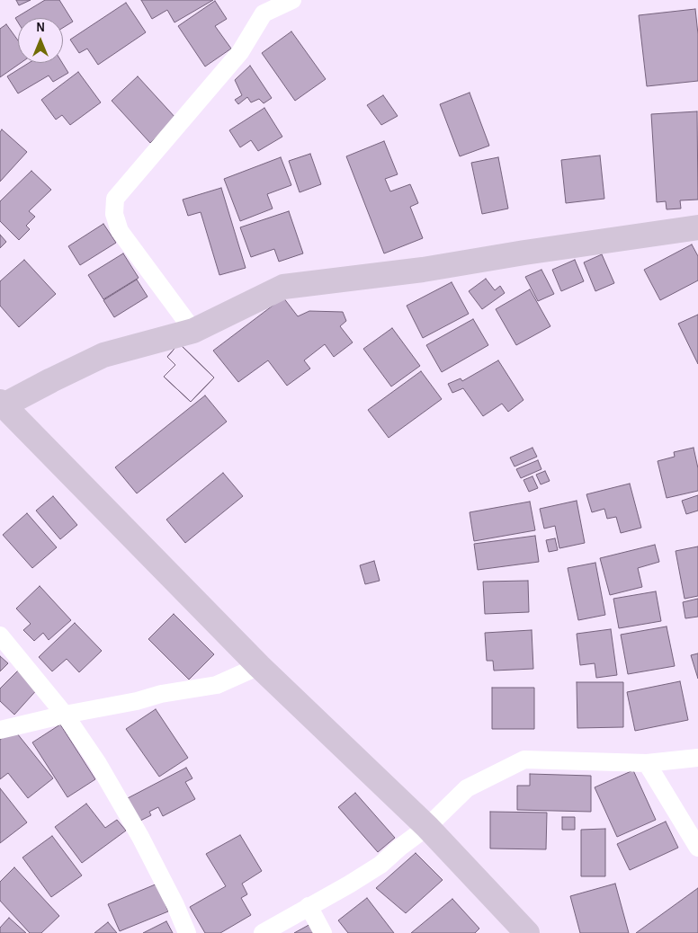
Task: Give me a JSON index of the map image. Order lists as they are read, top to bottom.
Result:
{
  "north": "top"
}
